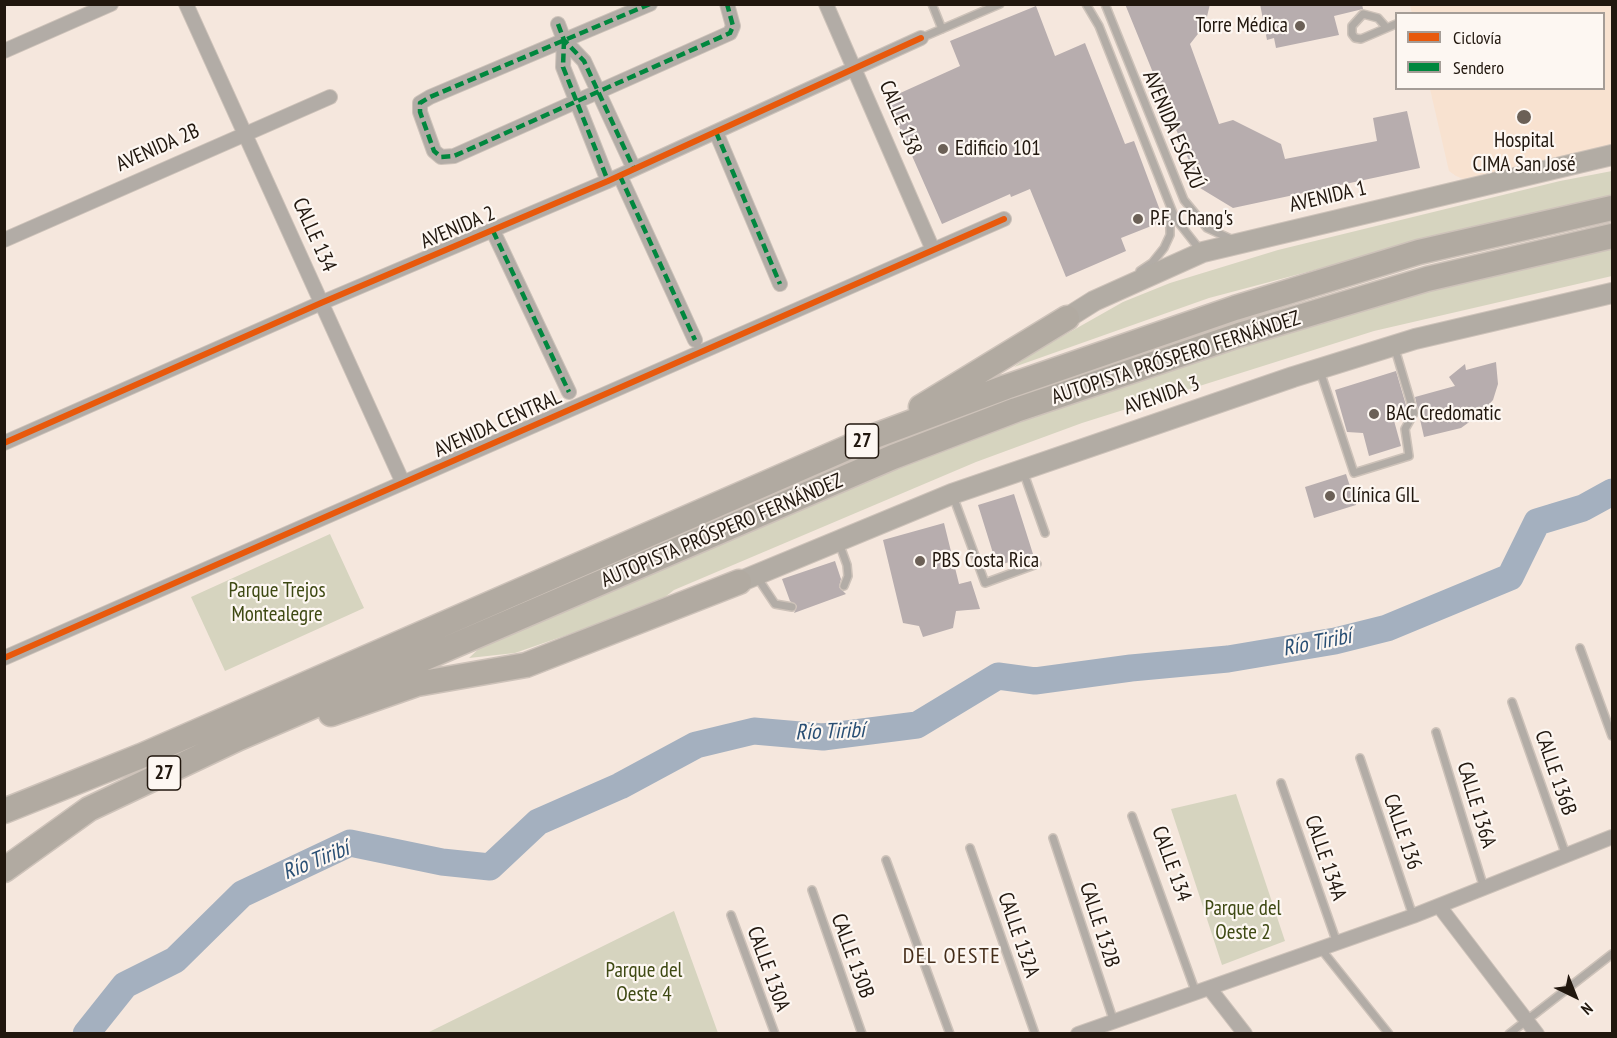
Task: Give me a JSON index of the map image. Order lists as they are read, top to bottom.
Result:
{
  "streets": {
    "highway": ["AUTOPISTA PRÓSPERO FERNÁNDEZ", "27"],
    "street": [
      "CALLE 138",
      "AVENIDA 2B",
      "AVENIDA 1",
      "AVENIDA 2",
      "CALLE 134",
      "AVENIDA 3",
      "AVENIDA CENTRAL"
    ],
    "lane": [
      "AVENIDA ESCAZÚ",
      "CALLE 136B",
      "CALLE 136A",
      "CALLE 136",
      "CALLE 134A",
      "CALLE 132B",
      "CALLE 132A",
      "CALLE 130B",
      "CALLE 130A"
    ]
  },
  "crossings": [
    ["CALLE 138", "AVENIDA 2"],
    ["CALLE 138", "AVENIDA CENTRAL"],
    ["AVENIDA ESCAZÚ", "AVENIDA 1"],
    ["AVENIDA 2B", "CALLE 134"],
    ["AVENIDA 2", "CALLE 134"],
    ["CALLE 134", "AVENIDA CENTRAL"]
  ],
  "districts": ["DEL OESTE"],
  "water": ["Río Tiribí"],
  "parks": ["Parque Trejos Montealegre", "Parque del Oeste 2", "Parque del Oeste 4"],
  "places": [
    "Torre Médica",
    "Hospital CIMA San José",
    "Edificio 101",
    "P.F. Chang's",
    "BAC Credomatic",
    "Clínica GIL",
    "PBS Costa Rica"
  ],
  "legend": ["Ciclovía", "Sendero"],
  "north": "bottom right"
}
